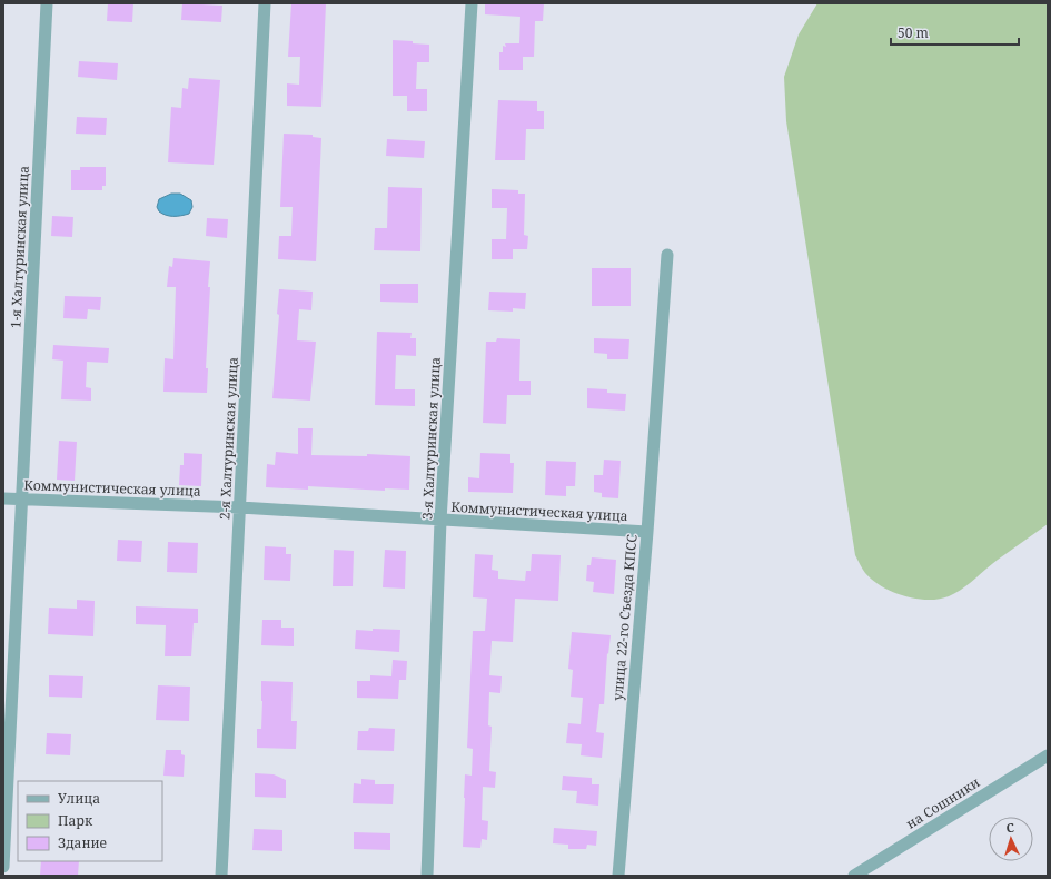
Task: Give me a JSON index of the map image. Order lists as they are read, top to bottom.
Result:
{
  "streets": {
    "street": [
      "1-я Халтуринская улица",
      "2-я Халтуринская улица",
      "3-я Халтуринская улица",
      "Коммунистическая улица",
      "улица 22-го Съезда КПСС",
      "на Сошники"
    ]
  },
  "crossings": [
    ["1-я Халтуринская улица", "Коммунистическая улица"],
    ["2-я Халтуринская улица", "Коммунистическая улица"],
    ["3-я Халтуринская улица", "Коммунистическая улица"],
    ["Коммунистическая улица", "улица 22-го Съезда КПСС"]
  ],
  "legend": ["Улица", "Парк", "Здание"],
  "scale_bar": "50 m",
  "north": "top"
}
